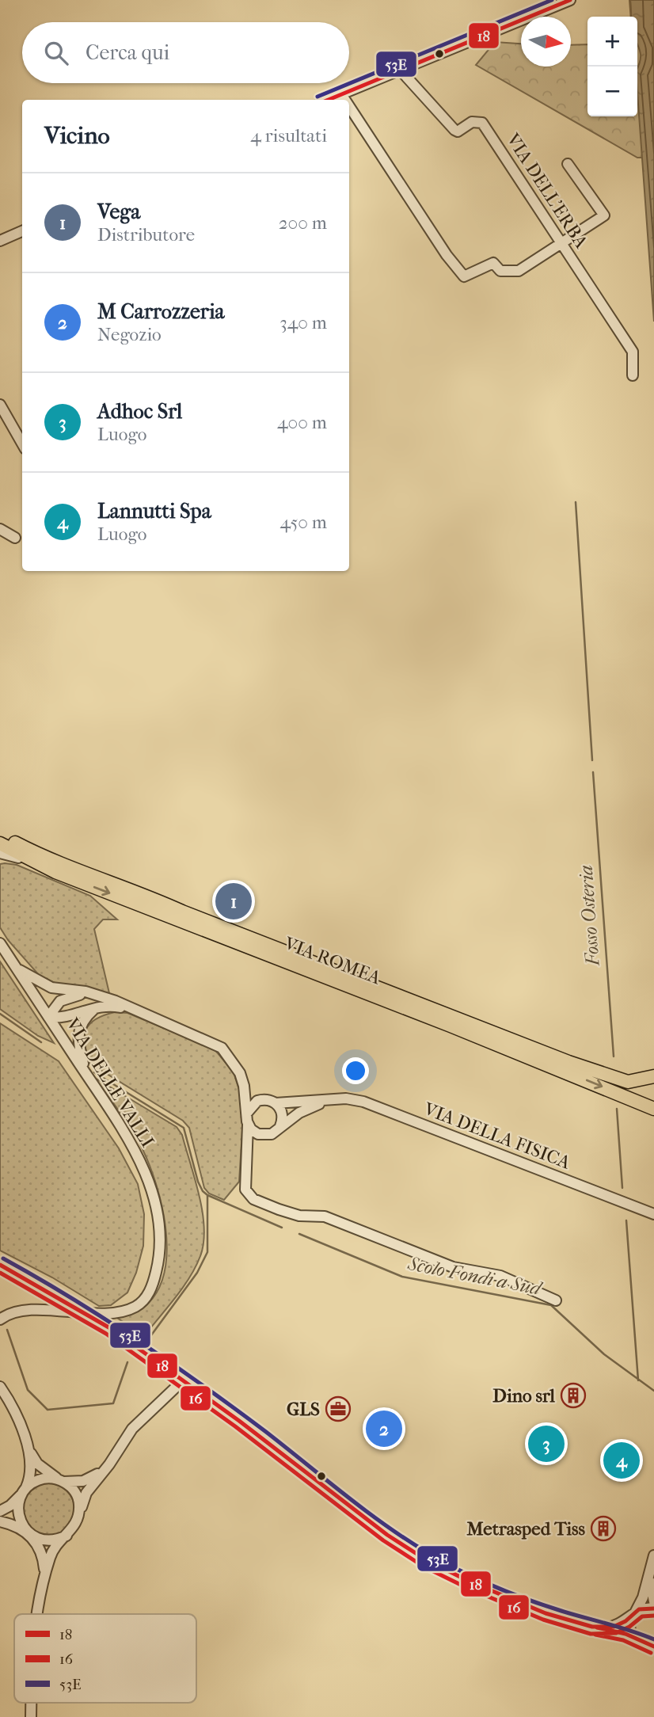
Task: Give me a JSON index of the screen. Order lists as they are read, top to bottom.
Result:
{
  "streets": {
    "main road": ["VIA ROMEA"],
    "street": ["VIA DELL'ERBA", "VIA DELLE VALLI", "VIA DELLA FISICA"]
  },
  "water": ["Fosso Osteria", "Scolo Fondi a Sud"],
  "places": {
    "building": ["Dino srl", "Metrasped Tiss"],
    "office": ["GLS"]
  },
  "lines": ["transit line 18", "transit line 53E", "transit line 16"],
  "legend": ["18", "16", "53E"],
  "north": "right",
  "page": {
    "map_buttons": ["+", "−"],
    "search": "Cerca qui",
    "heading": ["Vicino", "4 risultati"],
    "list": [
      {
        "mark": "1",
        "name": "Vega",
        "note": "Distributore",
        "value": "200 m"
      },
      {
        "mark": "2",
        "name": "M Carrozzeria",
        "note": "Negozio",
        "value": "340 m"
      },
      {
        "mark": "3",
        "name": "Adhoc Srl",
        "note": "Luogo",
        "value": "400 m"
      },
      {
        "mark": "4",
        "name": "Lannutti Spa",
        "note": "Luogo",
        "value": "450 m"
      }
    ],
    "pins": [
      "1",
      "2",
      "3",
      "4"
    ]
  }
}
